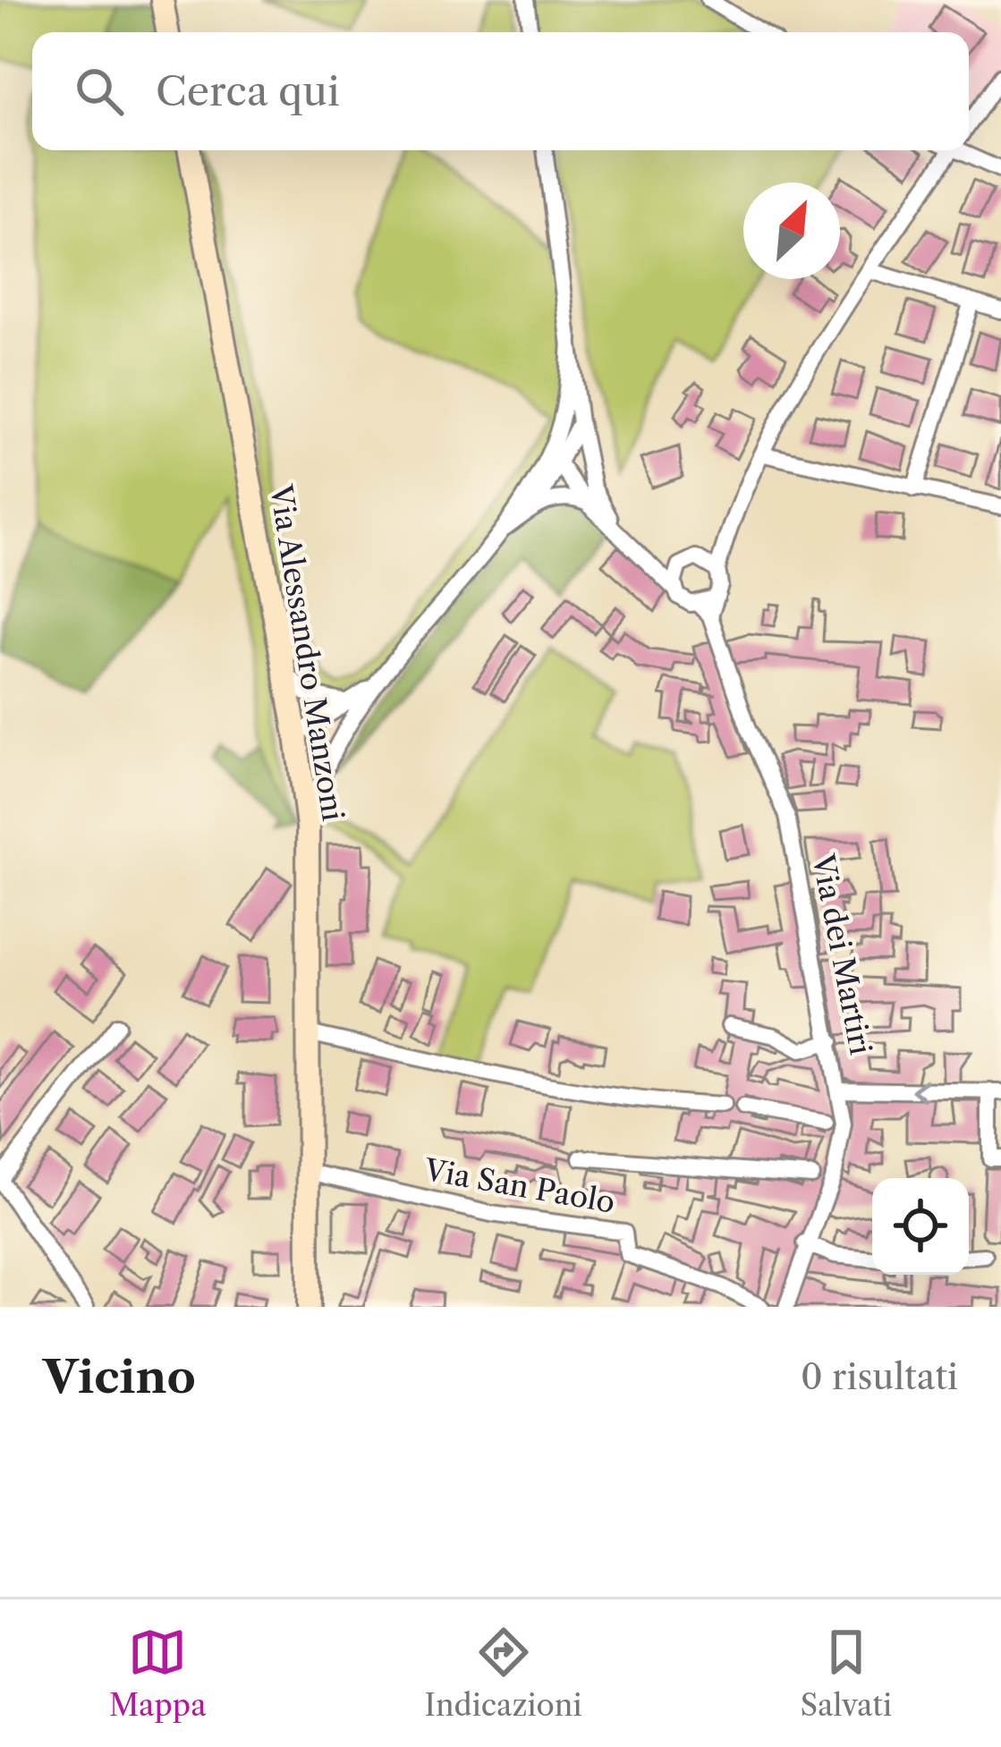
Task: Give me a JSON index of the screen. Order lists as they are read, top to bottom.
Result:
{
  "streets": {
    "street": ["Via Alessandro Manzoni", "Via dei Martiri", "Via San Paolo"]
  },
  "crossings": [
    ["Via Alessandro Manzoni", "Via San Paolo"]
  ],
  "north": "top right",
  "page": {
    "search": "Cerca qui",
    "heading": ["Vicino", "0 risultati"],
    "nav": ["Mappa", "Indicazioni", "Salvati"]
  }
}
